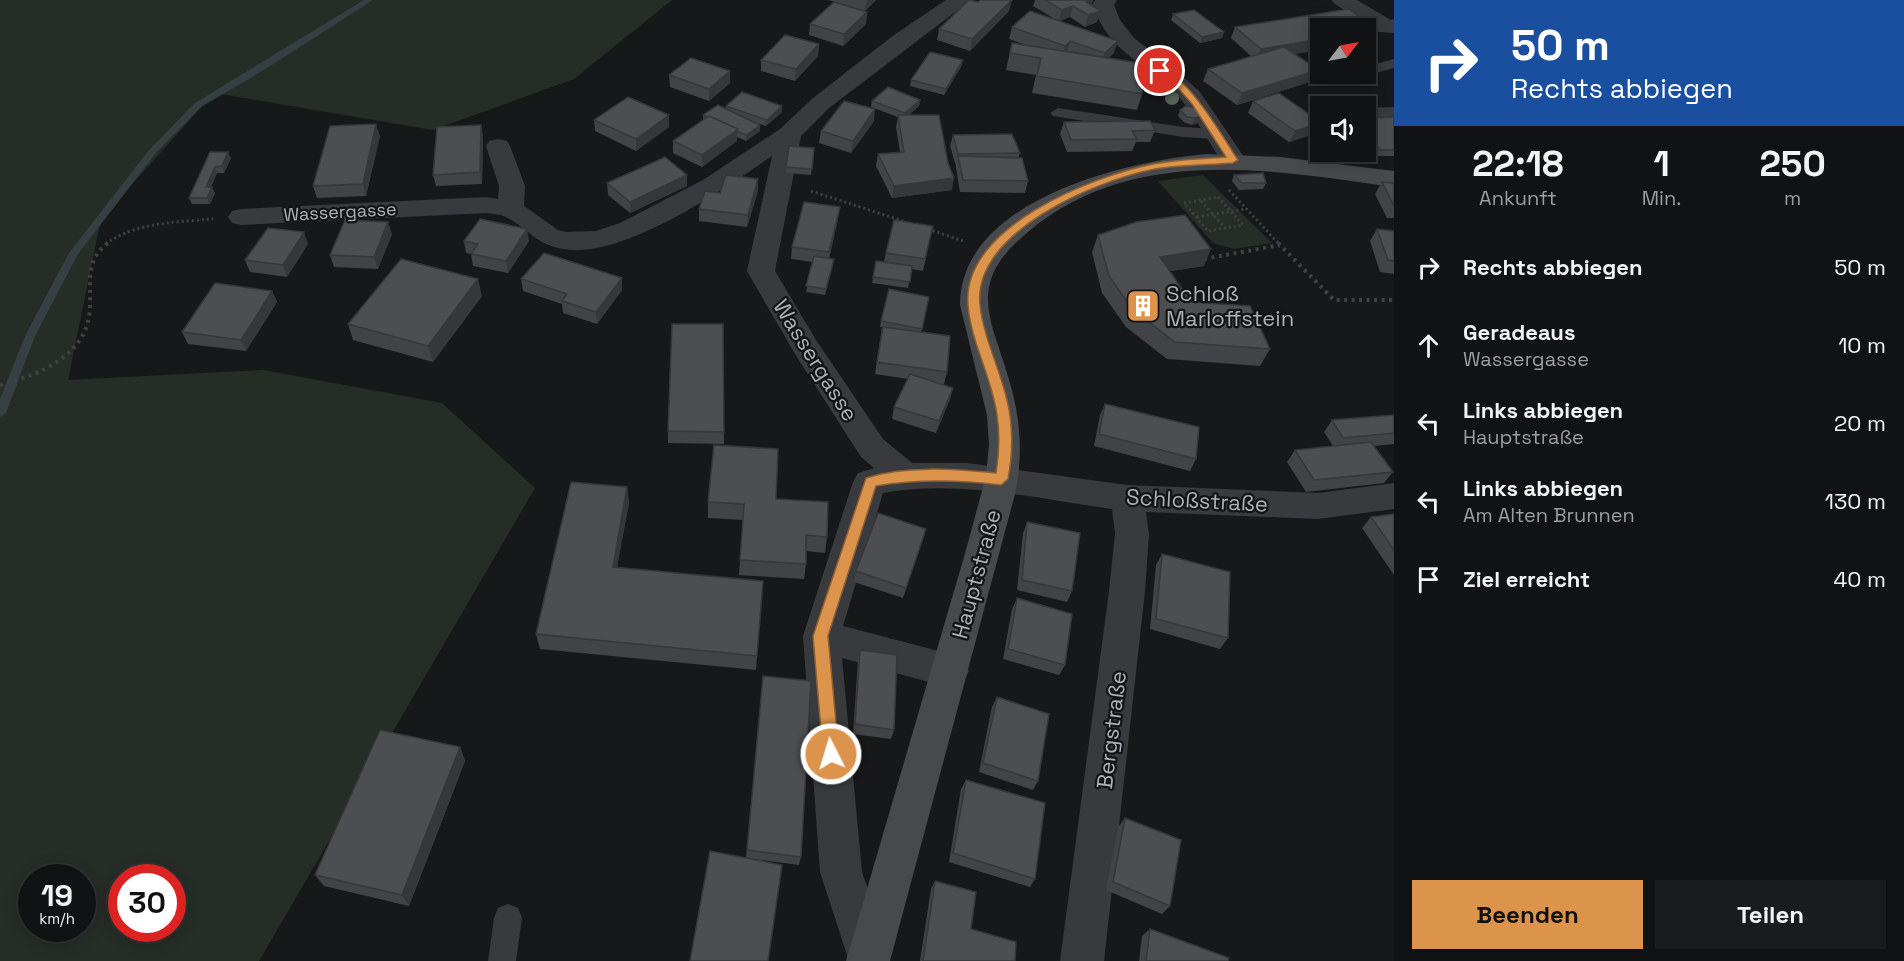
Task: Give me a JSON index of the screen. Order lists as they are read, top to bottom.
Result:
{
  "streets": {
    "main road": ["Hauptstraße"],
    "street": ["Wassergasse", "Schloßstraße", "Bergstraße"]
  },
  "crossings": [
    ["Schloßstraße", "Hauptstraße"],
    ["Schloßstraße", "Bergstraße"]
  ],
  "places": {
    "building": ["Schloß Marloffstein"]
  },
  "north": "top right",
  "page": {
    "turn": ["50 m", "Rechts abbiegen"],
    "eta": [
      "22:18",
      "Ankunft",
      "1",
      "Min.",
      "250",
      "m"
    ],
    "list": [
      {
        "name": "Rechts abbiegen",
        "value": "50 m"
      },
      {
        "name": "Geradeaus",
        "note": "Wassergasse",
        "value": "10 m"
      },
      {
        "name": "Links abbiegen",
        "note": "Hauptstraße",
        "value": "20 m"
      },
      {
        "name": "Links abbiegen",
        "note": "Am Alten Brunnen",
        "value": "130 m"
      },
      {
        "name": "Ziel erreicht",
        "value": "40 m"
      }
    ],
    "speed": "19 km/h",
    "limit": "30",
    "buttons": ["Beenden", "Teilen"]
  }
}
